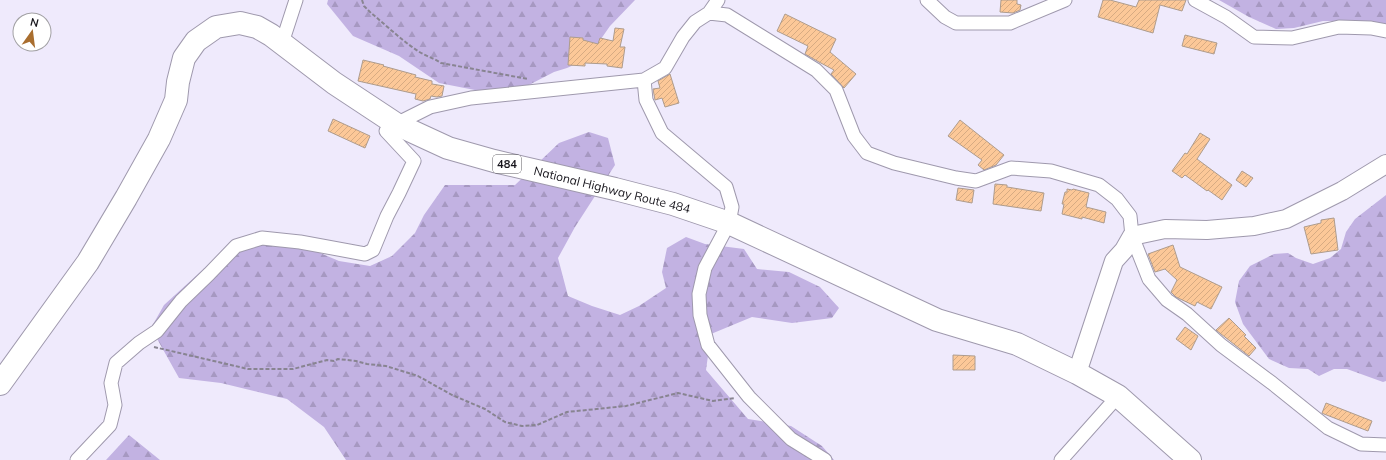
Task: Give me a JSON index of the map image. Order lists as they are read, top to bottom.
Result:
{
  "streets": {
    "highway": ["484", "National Highway Route 484"]
  },
  "north": "top"
}
